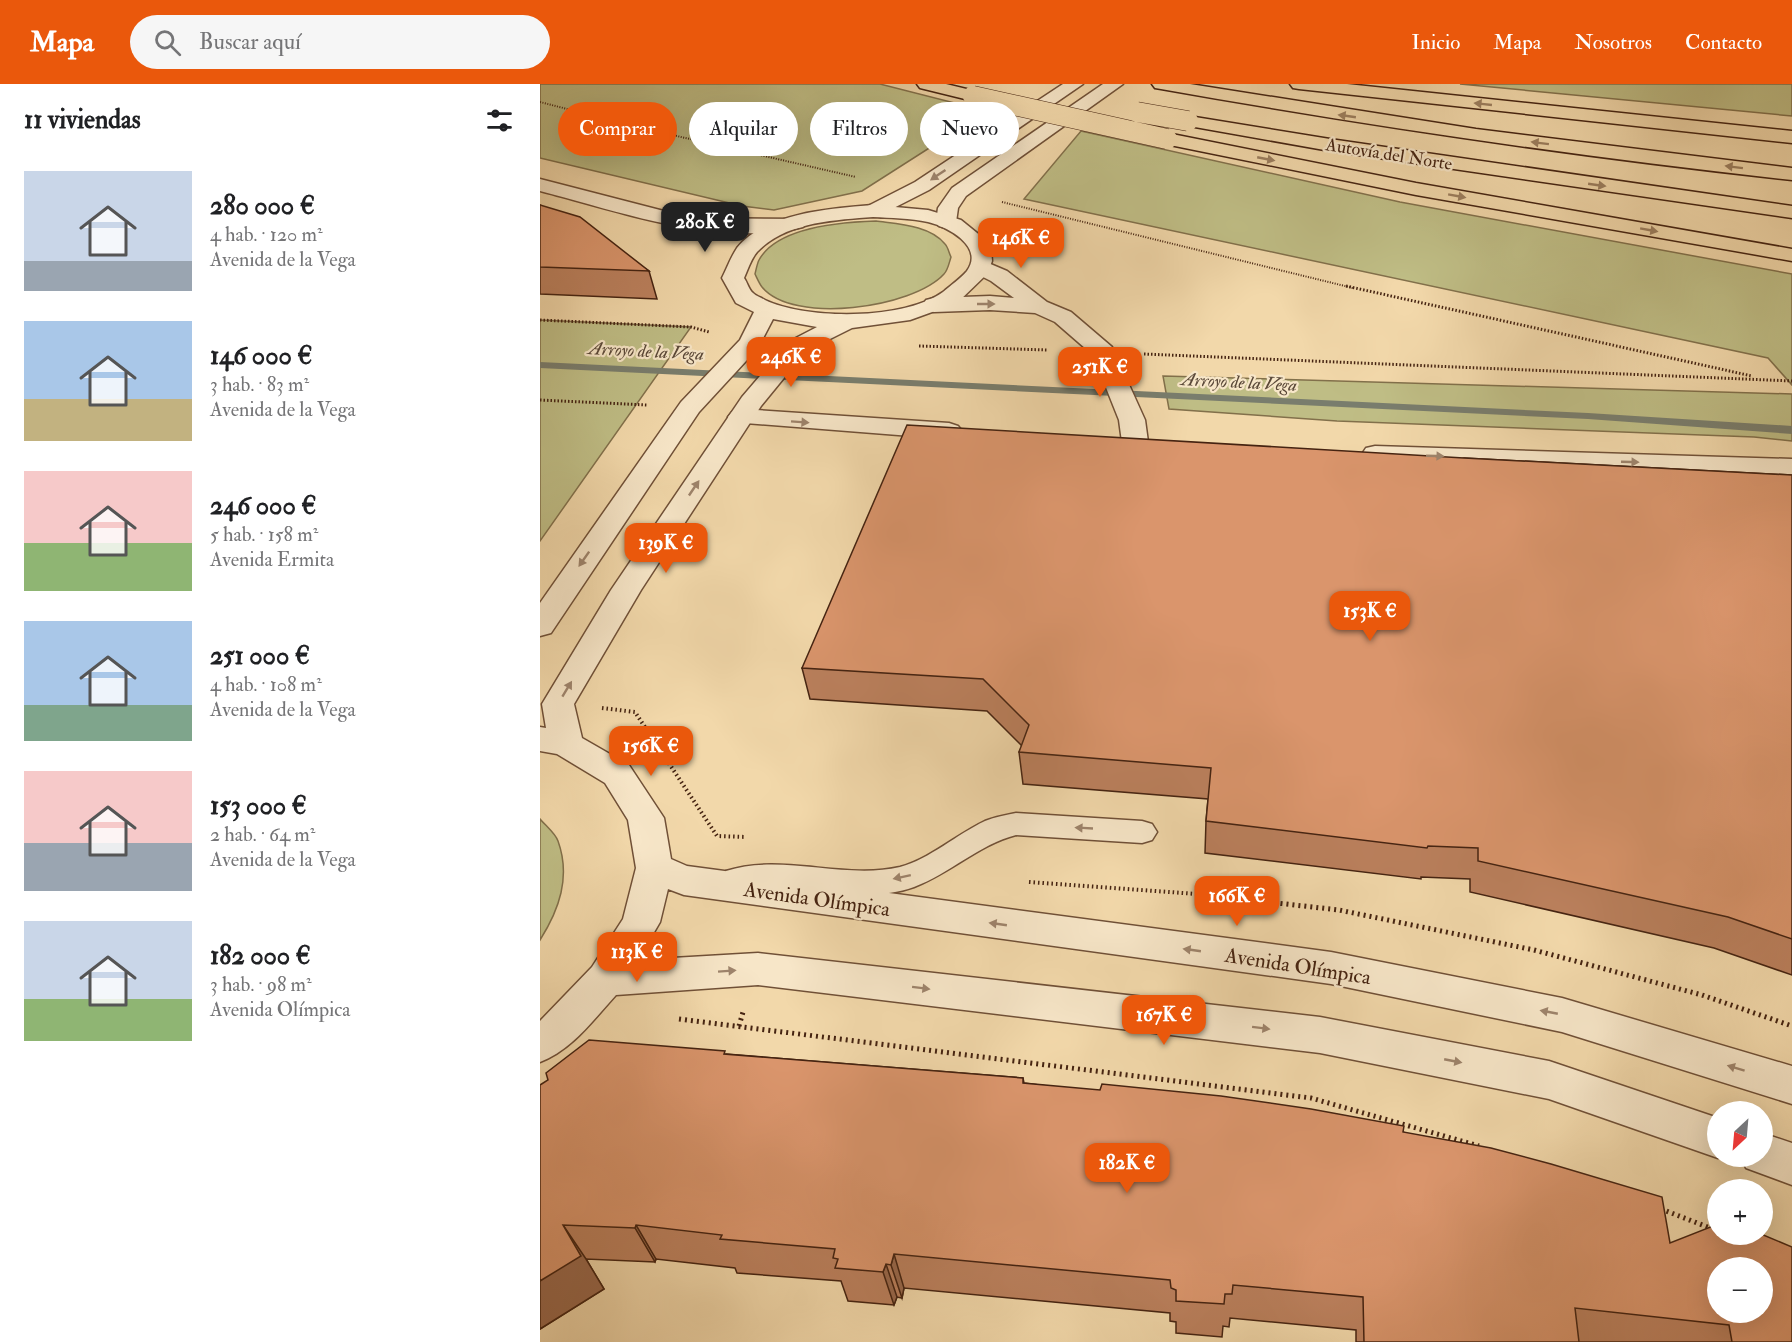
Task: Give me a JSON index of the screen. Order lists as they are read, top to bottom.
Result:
{
  "streets": {
    "highway": ["Autovía del Norte"],
    "street": ["Avenida Olímpica"]
  },
  "water": ["Arroyo de la Vega"],
  "north": "bottom left",
  "page": {
    "header": "Mapa",
    "search": "Buscar aquí",
    "nav": [
      "Inicio",
      "Mapa",
      "Nosotros",
      "Contacto"
    ],
    "heading": "11 viviendas",
    "chip": [
      "Comprar",
      "Alquilar",
      "Filtros",
      "Nuevo"
    ],
    "list": [
      {
        "name": "280 000 €",
        "note": "4 hab. · 120 m² · Avenida de la Vega"
      },
      {
        "name": "146 000 €",
        "note": "3 hab. · 83 m² · Avenida de la Vega"
      },
      {
        "name": "246 000 €",
        "note": "5 hab. · 158 m² · Avenida Ermita"
      },
      {
        "name": "251 000 €",
        "note": "4 hab. · 108 m² · Avenida de la Vega"
      },
      {
        "name": "153 000 €",
        "note": "2 hab. · 64 m² · Avenida de la Vega"
      },
      {
        "name": "182 000 €",
        "note": "3 hab. · 98 m² · Avenida Olímpica"
      }
    ],
    "price": [
      "280K €",
      "146K €",
      "246K €",
      "251K €",
      "139K €",
      "153K €",
      "156K €",
      "166K €",
      "113K €",
      "167K €",
      "182K €"
    ],
    "map_buttons": ["+", "−"]
  }
}
